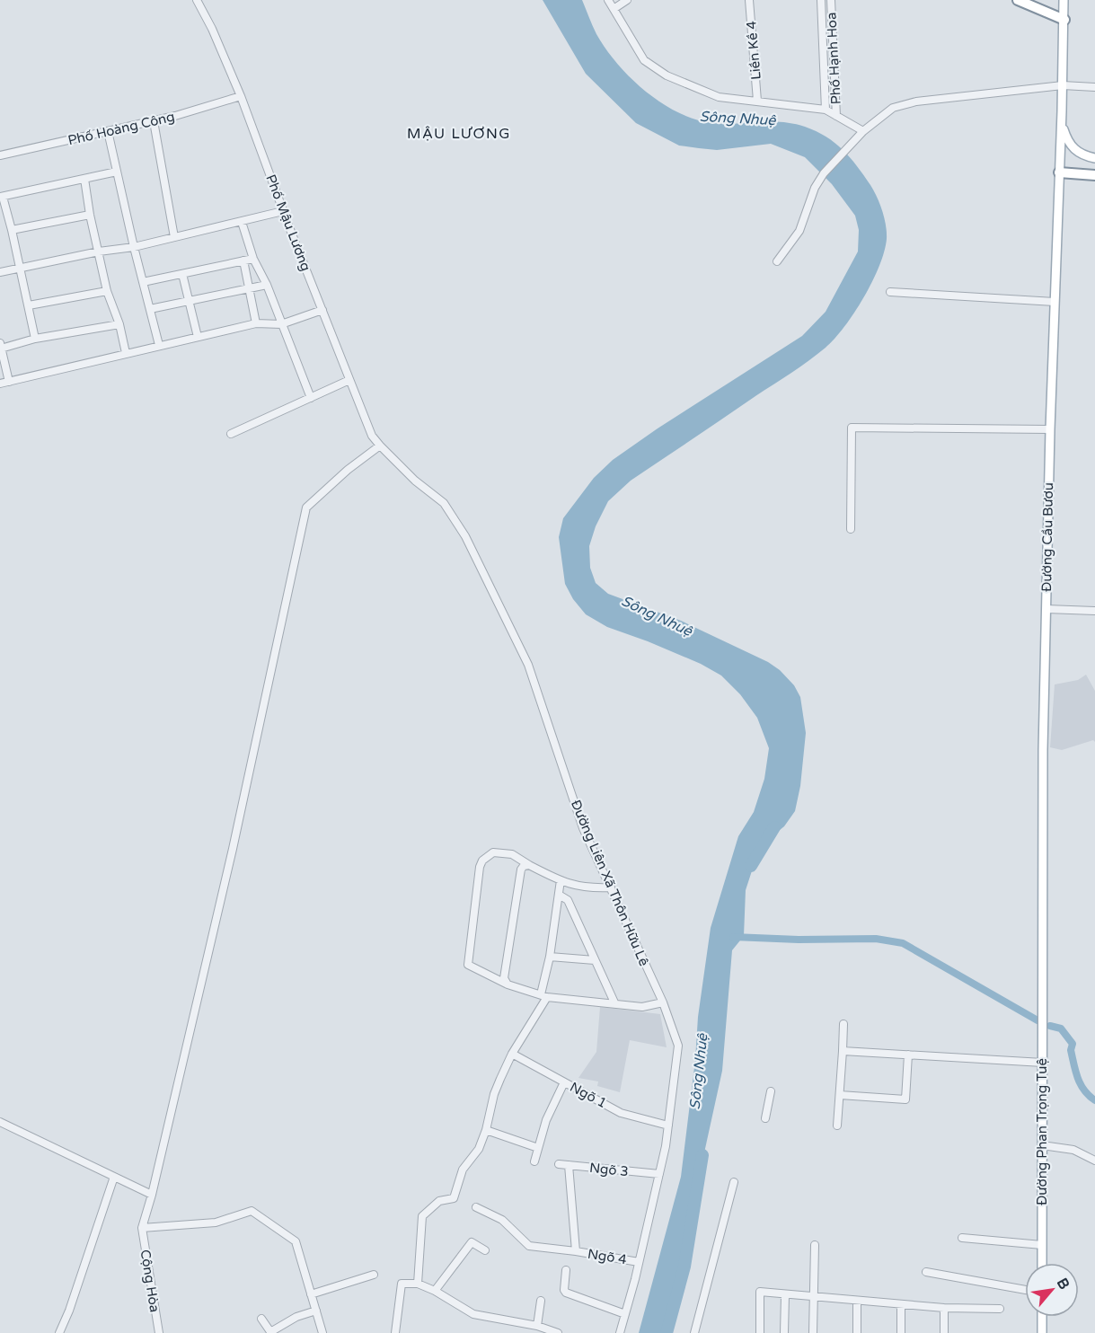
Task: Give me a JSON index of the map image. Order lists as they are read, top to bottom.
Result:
{
  "streets": {
    "main road": ["Đường Cầu Bươu", "Đường Phan Trọng Tuệ"],
    "street": [
      "Liền Kề 4",
      "Phố Hạnh Hoa",
      "Phố Hoàng Công",
      "Phố Mậu Lương",
      "Đường Liên Xã Thôn Hữu Lê",
      "Ngõ 1",
      "Ngõ 3",
      "Ngõ 4",
      "Cộng Hòa"
    ]
  },
  "crossings": [
    ["Phố Hoàng Công", "Phố Mậu Lương"],
    ["Phố Mậu Lương", "Đường Liên Xã Thôn Hữu Lê"],
    ["Đường Cầu Bươu", "Đường Phan Trọng Tuệ"],
    ["Đường Liên Xã Thôn Hữu Lê", "Ngõ 1"],
    ["Đường Liên Xã Thôn Hữu Lê", "Ngõ 3"],
    ["Đường Liên Xã Thôn Hữu Lê", "Ngõ 4"]
  ],
  "districts": ["MẬU LƯƠNG"],
  "water": ["Sông Nhuệ"],
  "north": "top right"
}
